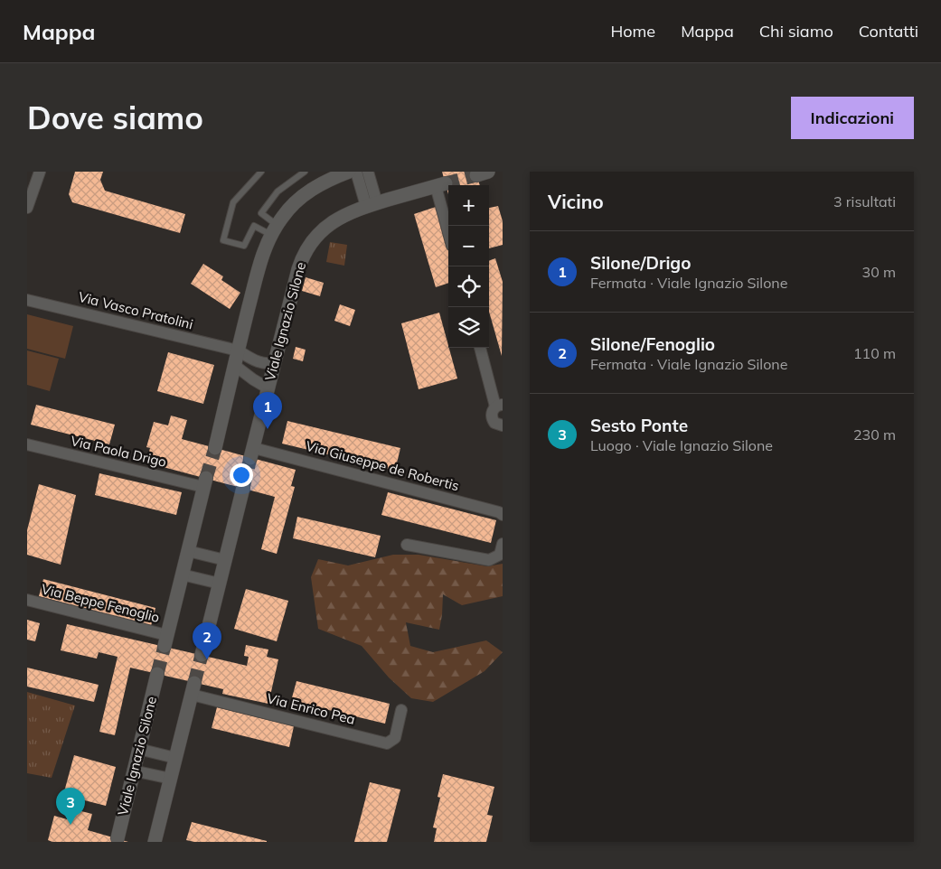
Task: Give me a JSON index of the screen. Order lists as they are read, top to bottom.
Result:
{
  "streets": {
    "street": [
      "Via Vasco Pratolini",
      "Viale Ignazio Silone",
      "Via Paola Drigo",
      "Via Giuseppe de Robertis",
      "Via Beppe Fenoglio",
      "Via Enrico Pea"
    ]
  },
  "crossings": [
    ["Via Vasco Pratolini", "Viale Ignazio Silone"],
    ["Viale Ignazio Silone", "Via Giuseppe de Robertis"]
  ],
  "page": {
    "header": "Mappa",
    "nav": [
      "Home",
      "Mappa",
      "Chi siamo",
      "Contatti"
    ],
    "buttons": "Indicazioni",
    "title": "Dove siamo",
    "heading": ["Vicino", "3 risultati"],
    "map_buttons": ["+", "−"],
    "list": [
      {
        "mark": "1",
        "name": "Silone/Drigo",
        "note": "Fermata · Viale Ignazio Silone",
        "value": "30 m"
      },
      {
        "mark": "2",
        "name": "Silone/Fenoglio",
        "note": "Fermata · Viale Ignazio Silone",
        "value": "110 m"
      },
      {
        "mark": "3",
        "name": "Sesto Ponte",
        "note": "Luogo · Viale Ignazio Silone",
        "value": "230 m"
      }
    ],
    "pins": ["1", "2", "3"]
  }
}
